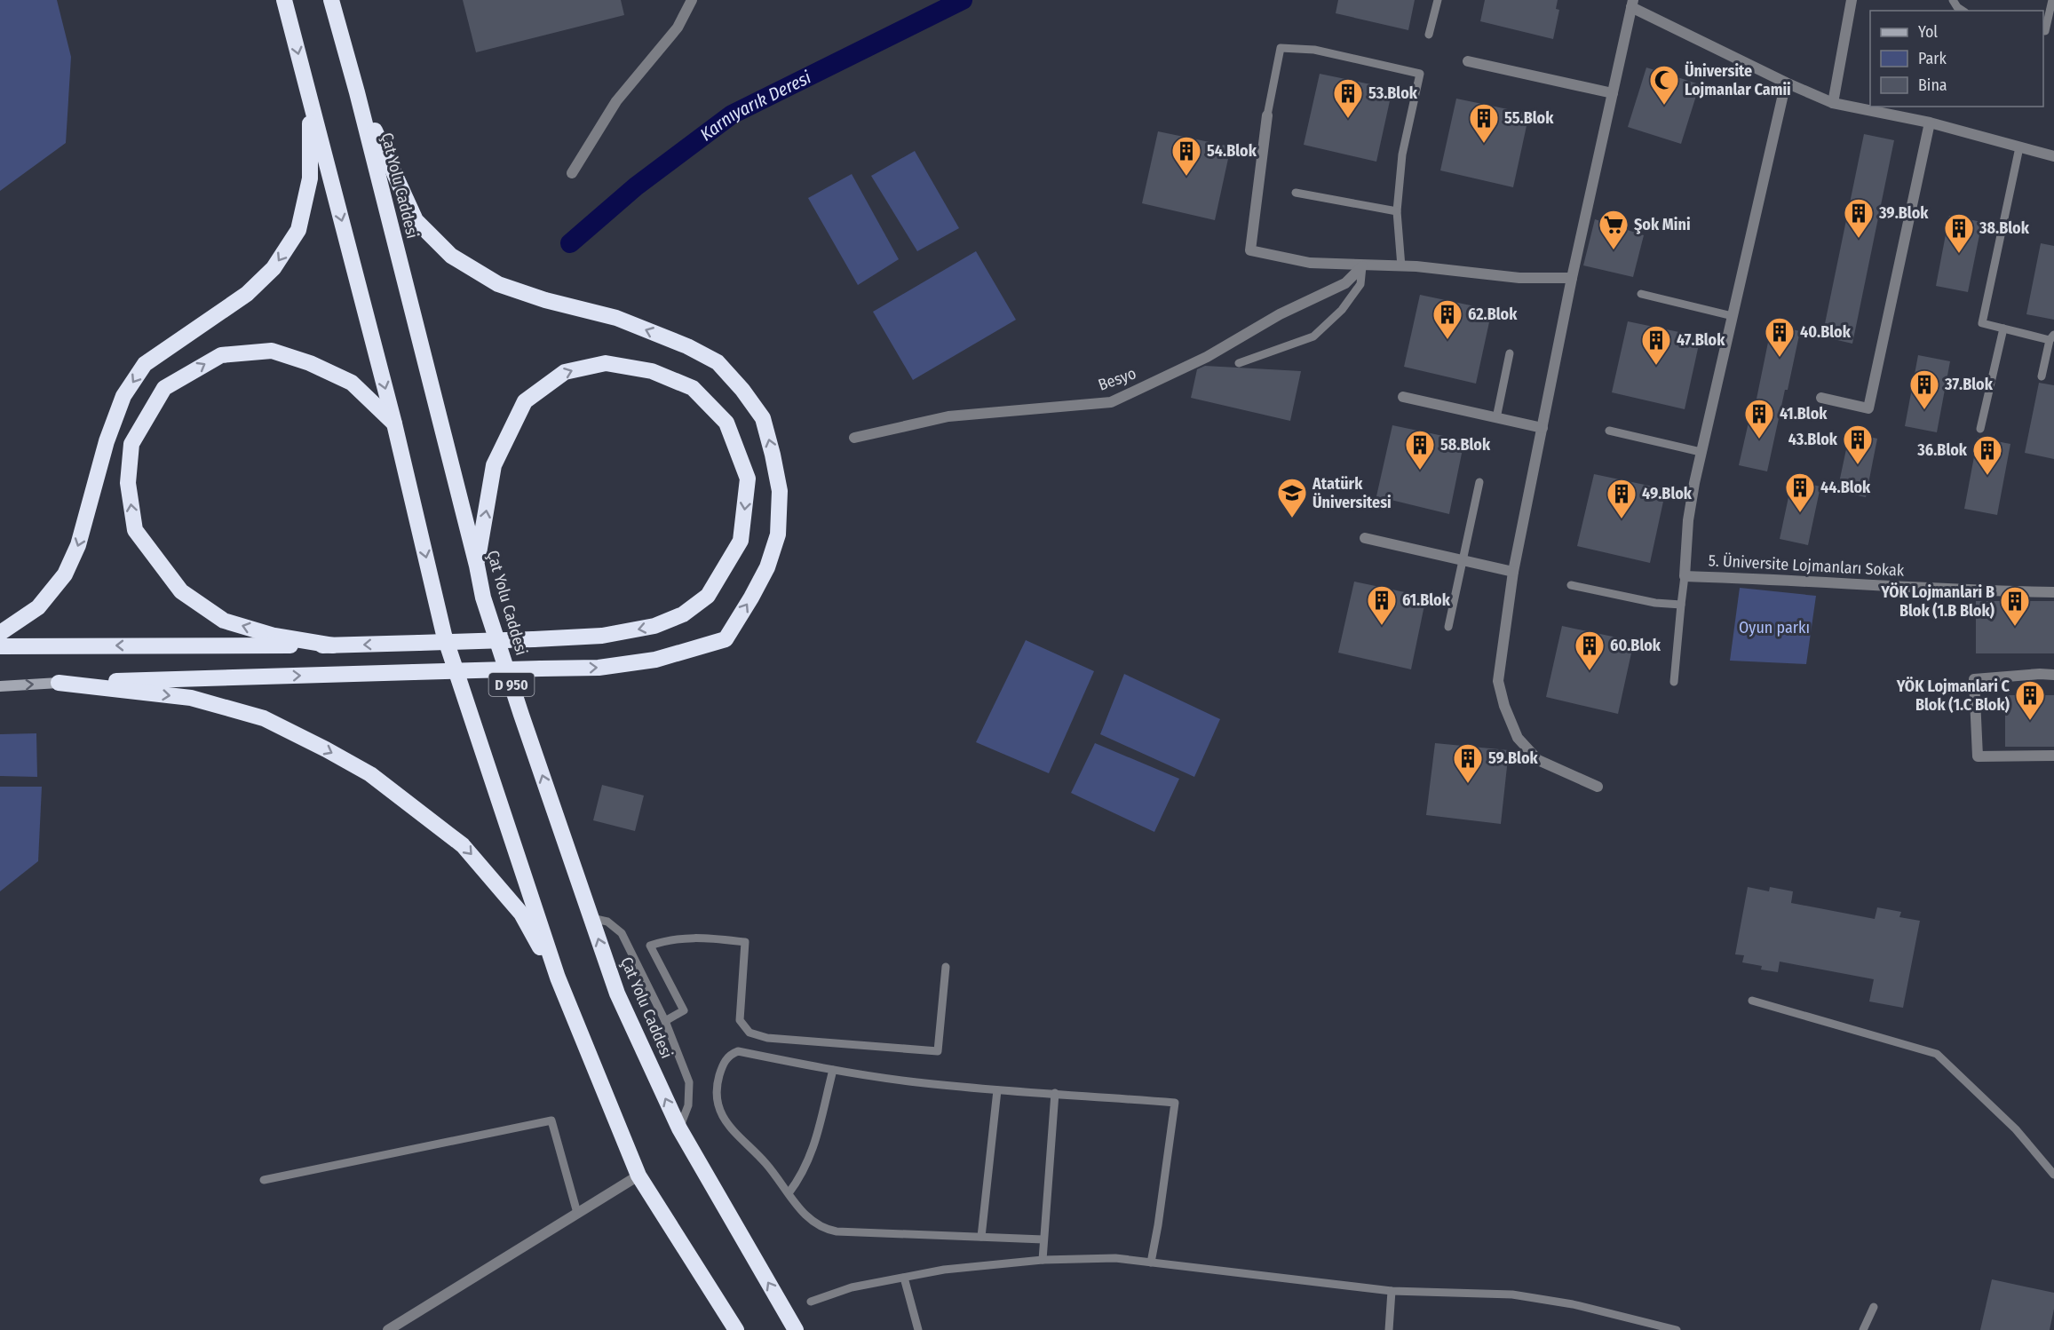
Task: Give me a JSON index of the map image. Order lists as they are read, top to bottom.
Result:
{
  "streets": {
    "highway": ["Çat Yolu Caddesi", "D 950"],
    "street": ["Besyo", "5. Üniversite Lojmanları Sokak"]
  },
  "water": ["Karnıyarık Deresi"],
  "parks": ["Oyun parkı"],
  "places": {
    "mosque": ["Üniversite Lojmanlar Camii"],
    "building": [
      "53.Blok",
      "55.Blok",
      "54.Blok",
      "39.Blok",
      "38.Blok",
      "62.Blok",
      "40.Blok",
      "47.Blok",
      "37.Blok",
      "41.Blok",
      "43.Blok",
      "58.Blok",
      "36.Blok",
      "44.Blok",
      "49.Blok",
      "61.Blok",
      "YÖK Lojmanlari B Blok (1.B Blok)",
      "60.Blok",
      "YÖK Lojmanlari C Blok (1.C Blok)",
      "59.Blok"
    ],
    "supermarket": ["Şok Mini"],
    "school or university": ["Atatürk Üniversitesi"]
  },
  "legend": ["Yol", "Park", "Bina"]
}
